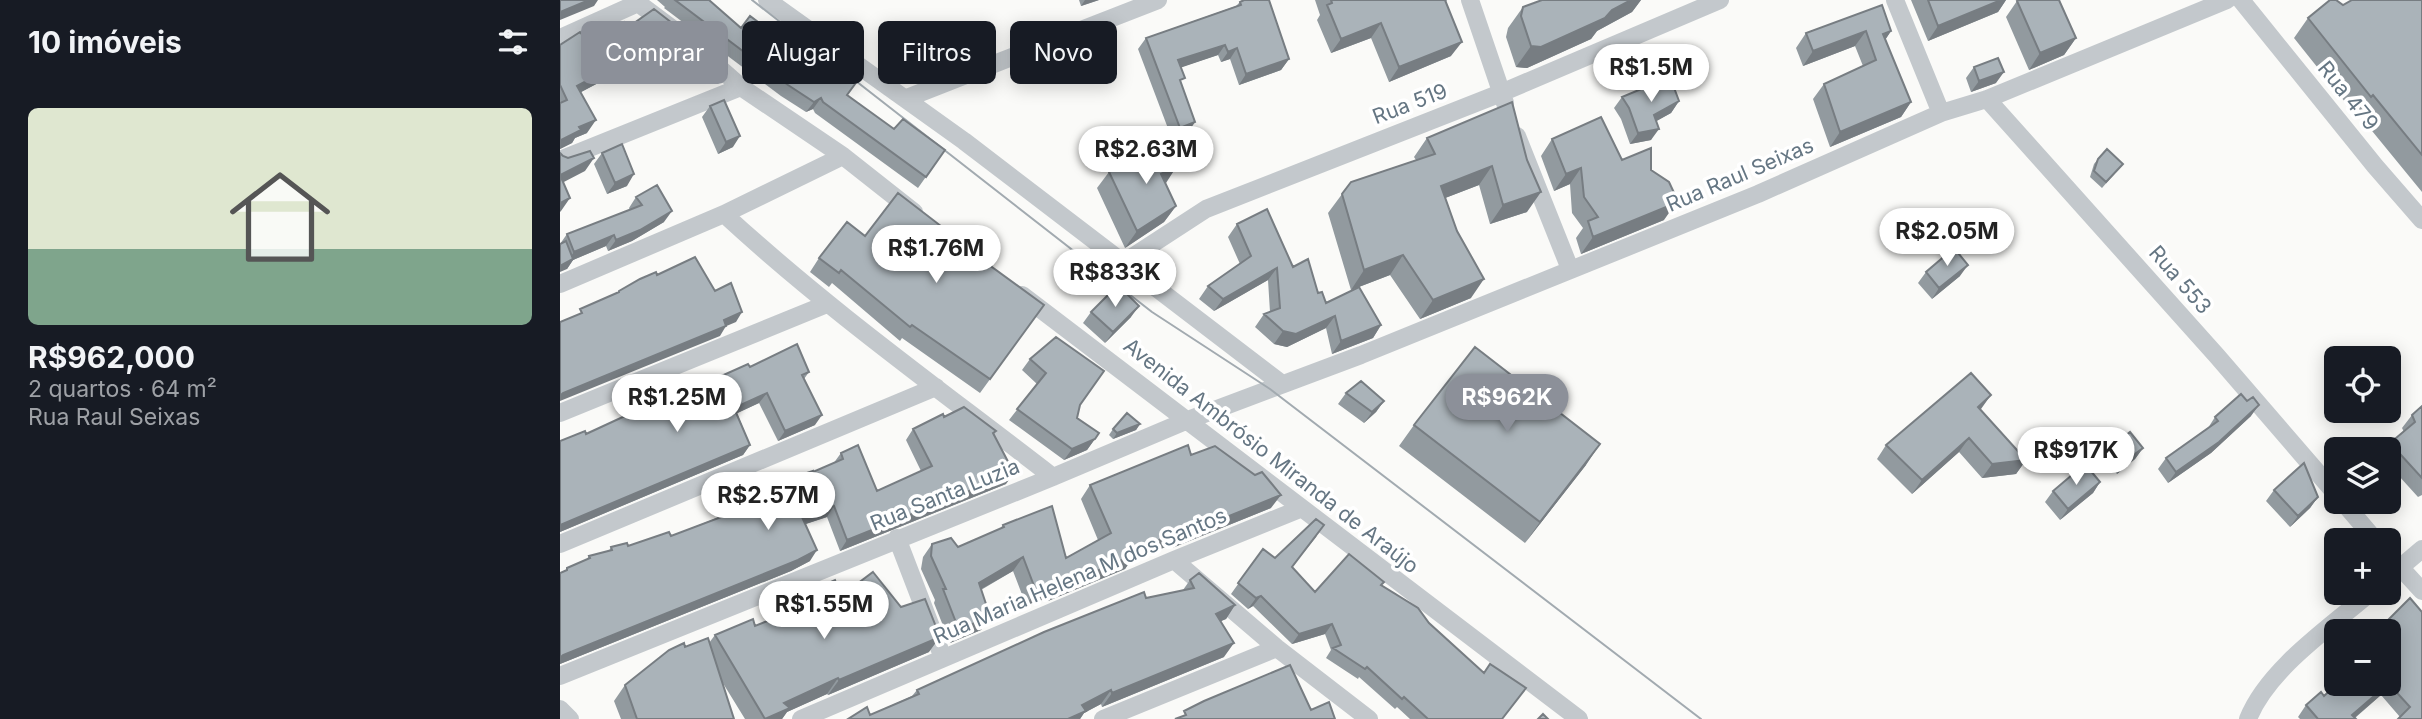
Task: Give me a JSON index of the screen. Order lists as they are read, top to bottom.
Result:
{
  "streets": {
    "street": [
      "Rua 479",
      "Rua 519",
      "Rua Raul Seixas",
      "Rua 553",
      "Avenida Ambrósio Miranda de Araújo",
      "Rua Santa Luzia",
      "Rua Maria Helena M dos Santos"
    ]
  },
  "crossings": [
    ["Rua Raul Seixas", "Rua 553"],
    ["Rua Raul Seixas", "Rua Santa Luzia"],
    ["Avenida Ambrósio Miranda de Araújo", "Rua Santa Luzia"],
    ["Avenida Ambrósio Miranda de Araújo", "Rua Maria Helena M dos Santos"]
  ],
  "page": {
    "heading": "10 imóveis",
    "chip": [
      "Comprar",
      "Alugar",
      "Filtros",
      "Novo"
    ],
    "price": [
      "R$1.5M",
      "R$2.63M",
      "R$2.05M",
      "R$1.76M",
      "R$833K",
      "R$1.25M",
      "R$962K",
      "R$917K",
      "R$2.57M",
      "R$1.55M"
    ],
    "list": [
      {
        "name": "R$962,000",
        "note": "2 quartos · 64 m² · Rua Raul Seixas"
      }
    ],
    "map_buttons": ["+", "−"]
  }
}
